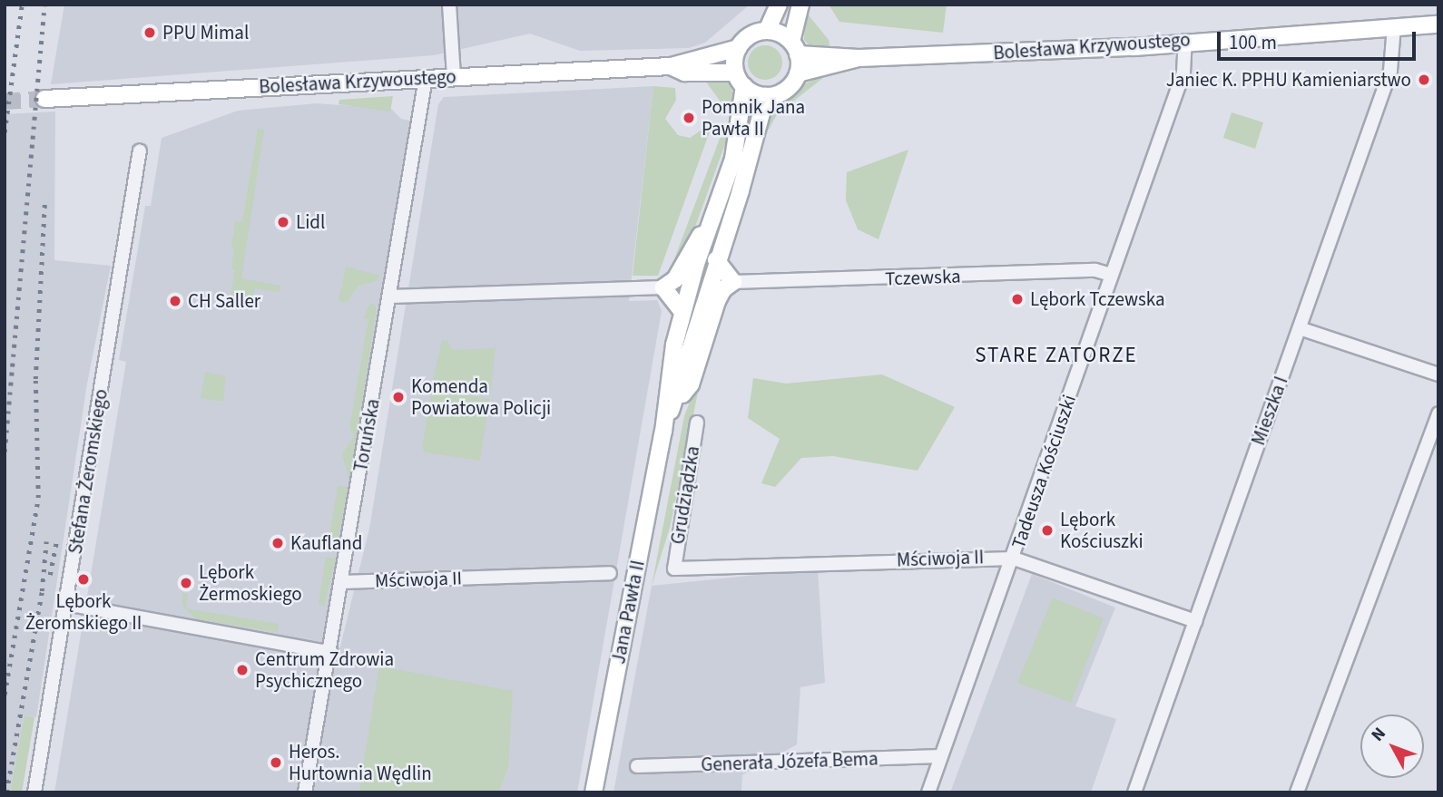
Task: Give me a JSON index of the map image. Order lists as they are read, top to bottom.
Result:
{
  "streets": {
    "main road": ["Bolesława Krzywoustego", "Jana Pawła II"],
    "street": [
      "Tczewska",
      "Mieszka I",
      "Toruńska",
      "Stefana Żeromskiego",
      "Tadeusza Kościuszki",
      "Grudziądzka",
      "Mściwoja II",
      "Generała Józefa Bema"
    ]
  },
  "crossings": [
    ["Bolesława Krzywoustego", "Mieszka I"],
    ["Bolesława Krzywoustego", "Toruńska"],
    ["Bolesława Krzywoustego", "Tadeusza Kościuszki"],
    ["Bolesława Krzywoustego", "Jana Pawła II"],
    ["Tczewska", "Tadeusza Kościuszki"],
    ["Mieszka I", "Mściwoja II"],
    ["Toruńska", "Mściwoja II"],
    ["Tadeusza Kościuszki", "Mściwoja II"],
    ["Tadeusza Kościuszki", "Generała Józefa Bema"],
    ["Grudziądzka", "Mściwoja II"]
  ],
  "districts": ["STARE ZATORZE"],
  "places": [
    "PPU Mimal",
    "Janiec K. PPHU Kamieniarstwo",
    "Pomnik Jana Pawła II",
    "Lidl",
    "Lębork Tczewska",
    "CH Saller",
    "Komenda Powiatowa Policji",
    "Lębork Kościuszki",
    "Kaufland",
    "Lębork Żeromskiego II",
    "Lębork Żermoskiego",
    "Centrum Zdrowia Psychicznego",
    "Heros. Hurtownia Wędlin"
  ],
  "scale_bar": "100 m",
  "north": "top left"
}
